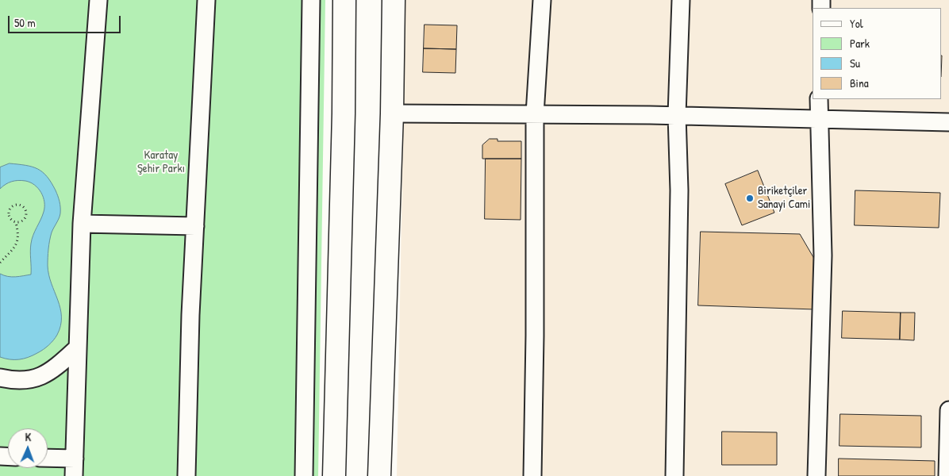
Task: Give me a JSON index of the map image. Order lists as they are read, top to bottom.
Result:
{
  "parks": ["Karatay Şehir Parkı"],
  "places": ["Biriketçiler Sanayi Cami"],
  "legend": [
    "Yol",
    "Park",
    "Su",
    "Bina"
  ],
  "scale_bar": "50 m",
  "north": "top"
}
